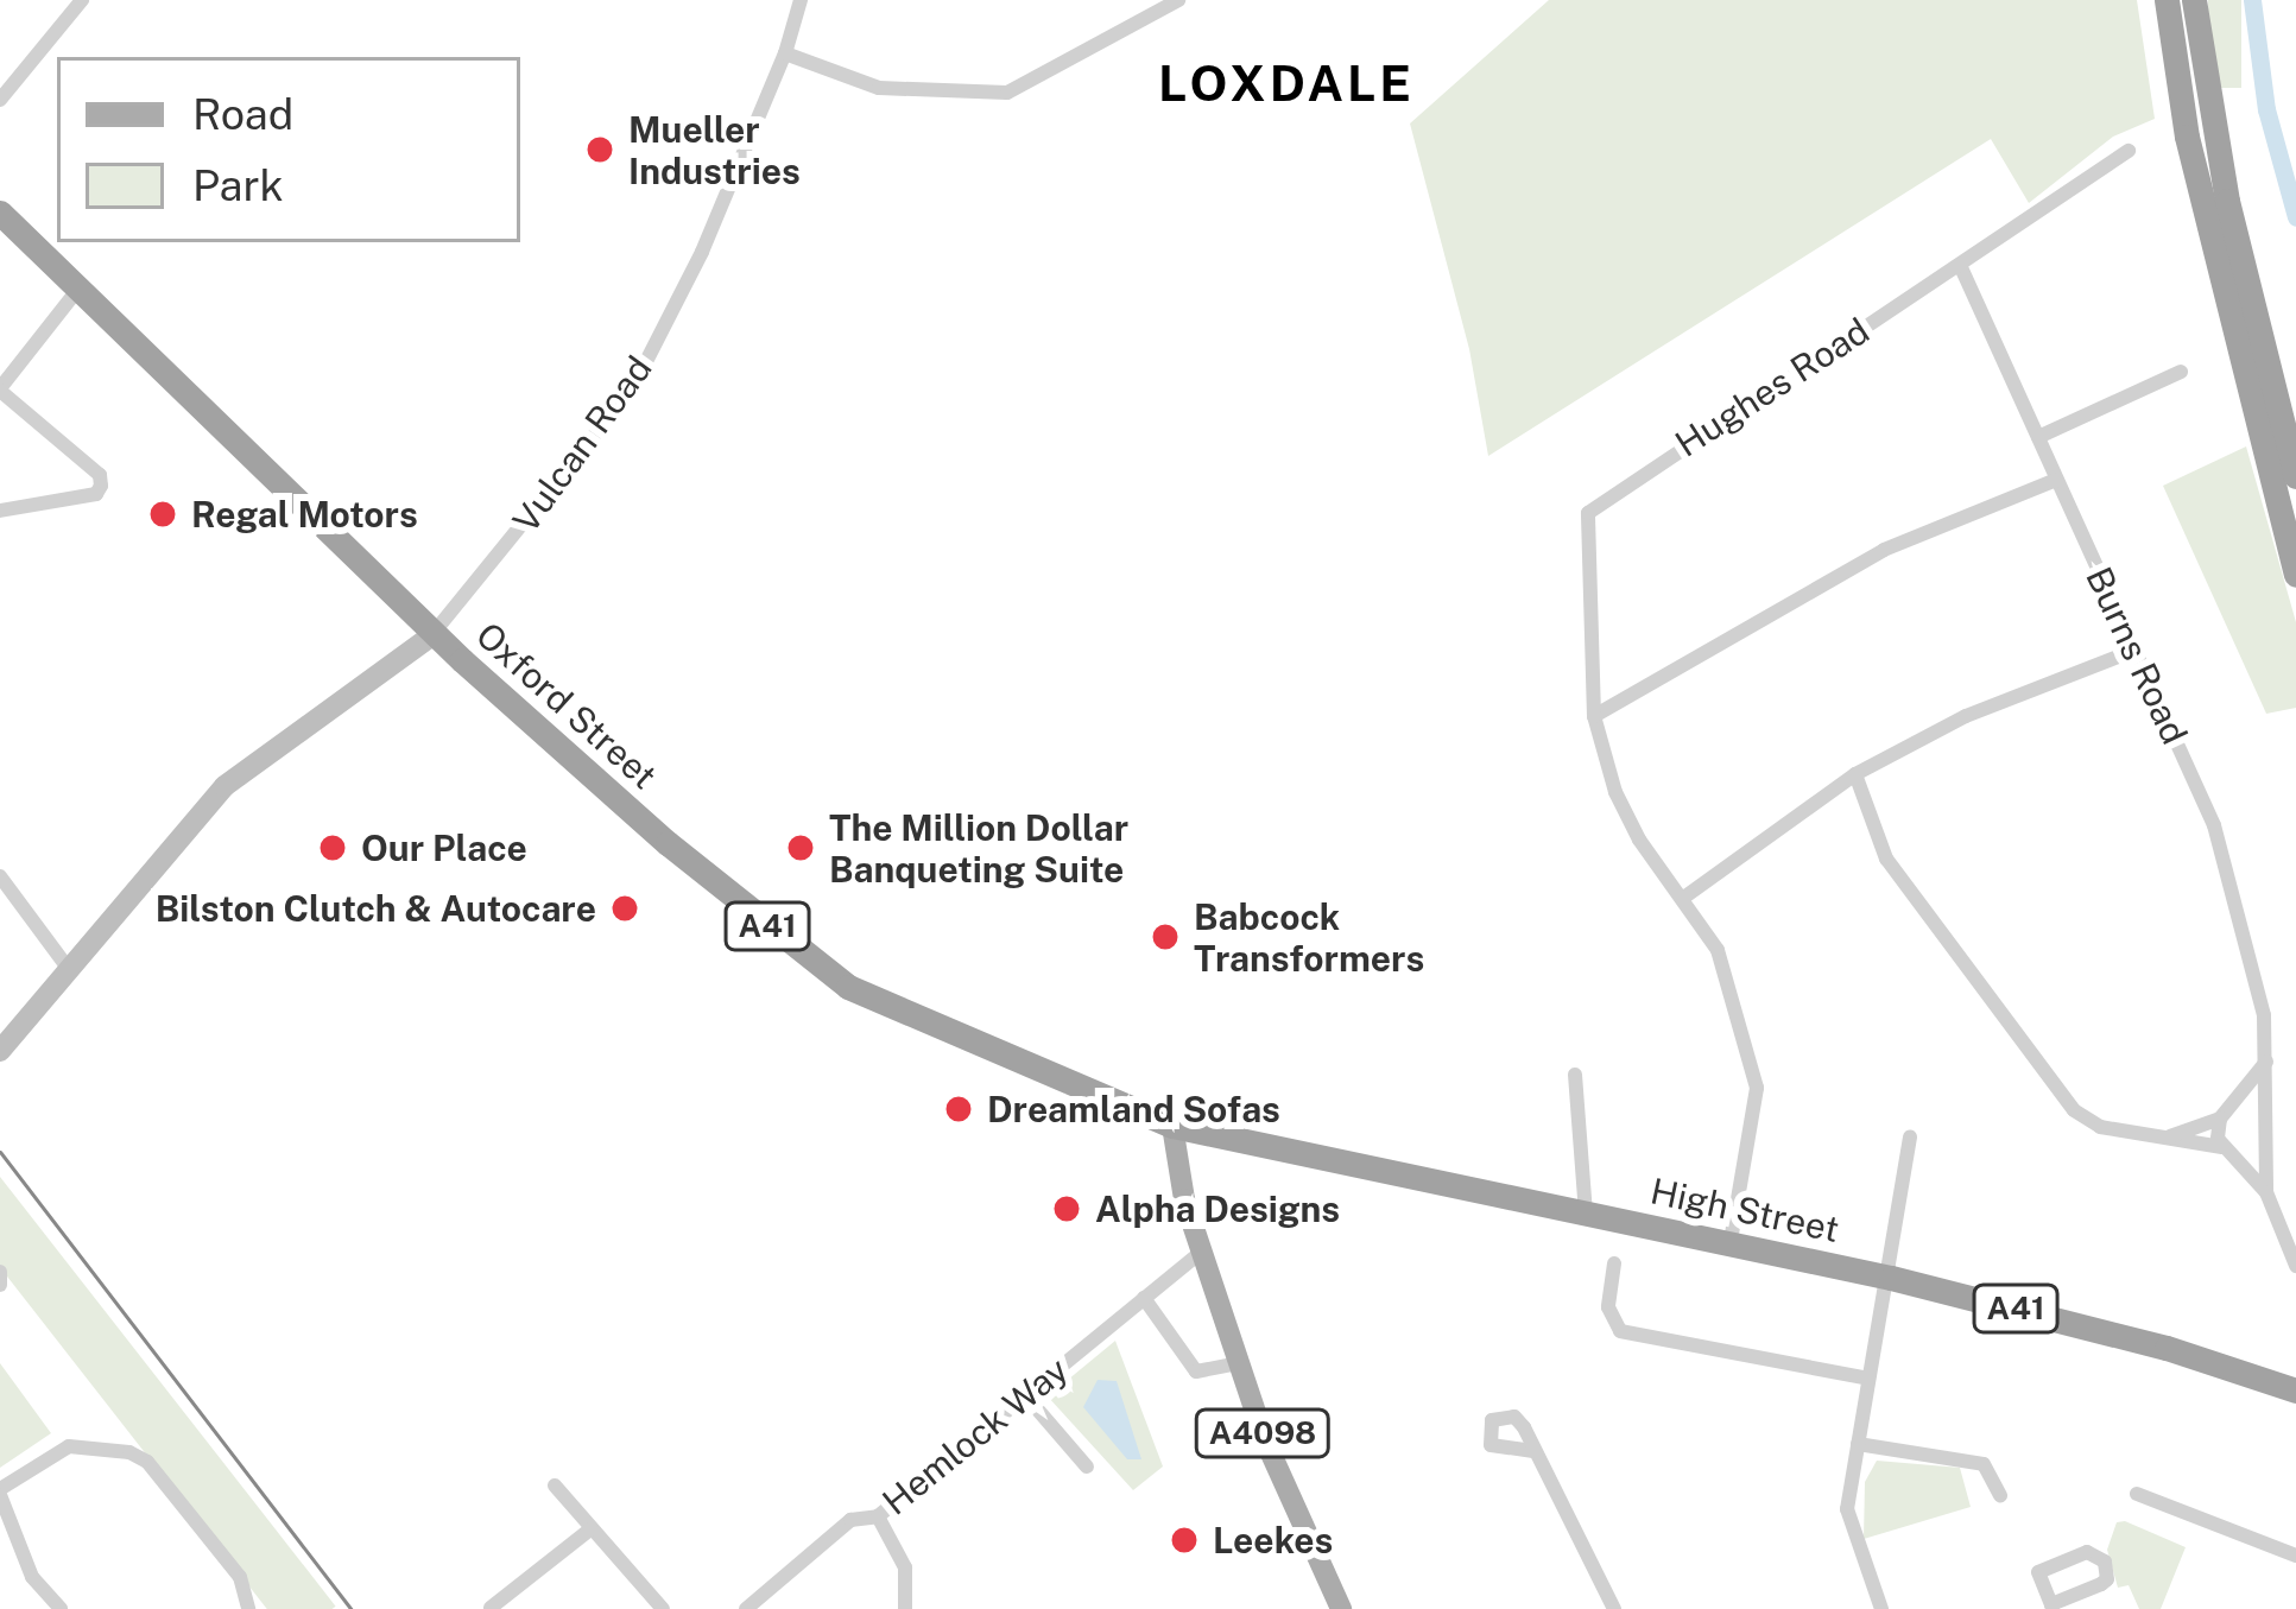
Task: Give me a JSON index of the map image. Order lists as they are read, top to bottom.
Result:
{
  "streets": {
    "highway": ["Oxford Street", "A41", "High Street"],
    "main road": ["A4098"],
    "street": [
      "Hughes Road",
      "Vulcan Road",
      "Burns Road",
      "Hemlock Way"
    ]
  },
  "crossings": [
    ["Hughes Road", "Burns Road"],
    ["Vulcan Road", "Oxford Street"],
    ["Oxford Street", "High Street"],
    ["Oxford Street", "A4098"],
    ["High Street", "A4098"],
    ["A4098", "Hemlock Way"]
  ],
  "districts": ["LOXDALE"],
  "places": [
    "Mueller Industries",
    "Regal Motors",
    "Our Place",
    "The Million Dollar Banqueting Suite",
    "Bilston Clutch & Autocare",
    "Babcock Transformers",
    "Dreamland Sofas",
    "Alpha Designs",
    "Leekes"
  ],
  "legend": ["Road", "Park"]
}
